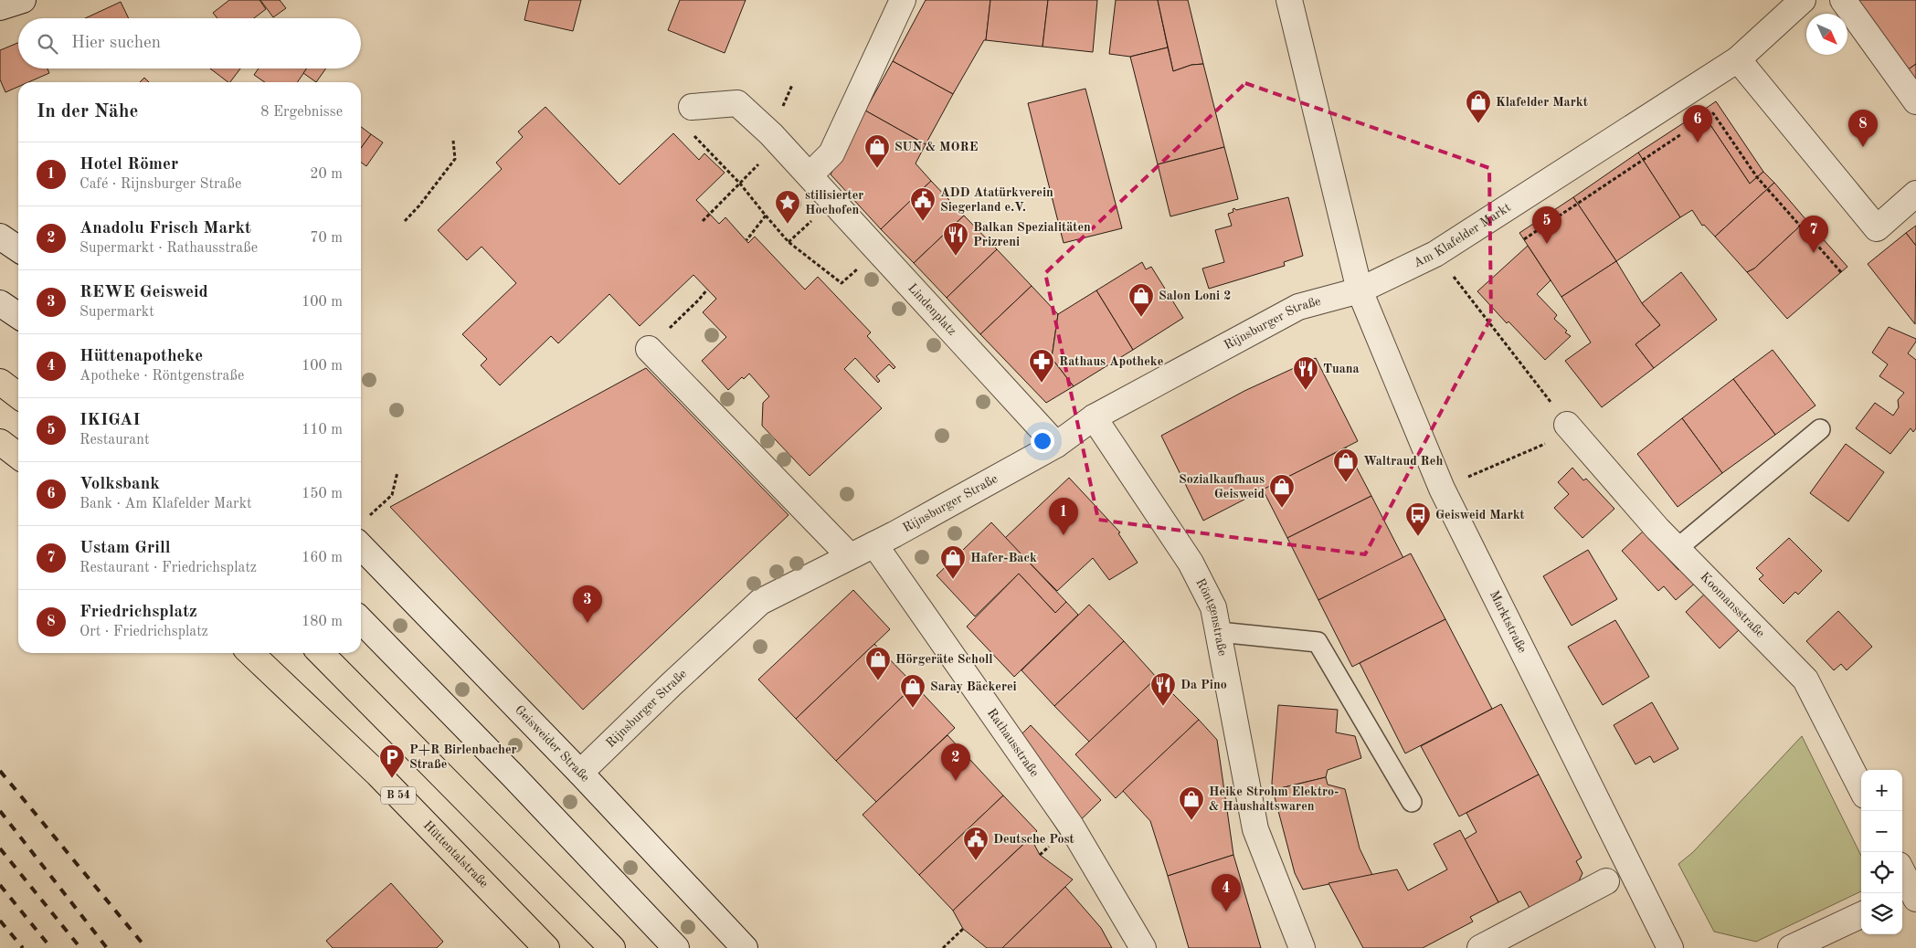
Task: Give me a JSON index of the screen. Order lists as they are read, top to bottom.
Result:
{
  "streets": {
    "highway": ["B 54", "Hüttentalstraße"],
    "street": [
      "Am Klafelder Markt",
      "Lindenplatz",
      "Rijnsburger Straße",
      "Koomansstraße",
      "Röntgenstraße",
      "Marktstraße",
      "Geisweider Straße",
      "Rathausstraße"
    ]
  },
  "crossings": [
    ["Am Klafelder Markt", "Rijnsburger Straße"],
    ["Am Klafelder Markt", "Marktstraße"],
    ["Lindenplatz", "Rijnsburger Straße"],
    ["Rijnsburger Straße", "Röntgenstraße"],
    ["Rijnsburger Straße", "Marktstraße"],
    ["Rijnsburger Straße", "Geisweider Straße"],
    ["Rijnsburger Straße", "Rathausstraße"]
  ],
  "places": {
    "shop": [
      "Klafelder Markt",
      "SUN & MORE",
      "Salon Loni 2",
      "Waltraud Reh",
      "Sozialkaufhaus Geisweid",
      "Hafer-Back",
      "Hörgeräte Scholl",
      "Saray Bäckerei",
      "Heike Strohm Elektro- & Haushaltswaren"
    ],
    "public building": ["ADD Atatürkverein Siegerland e.V.", "Deutsche Post"],
    "place": ["stilisierter Hochofen"],
    "restaurant": ["Balkan Spezialitäten Prizreni", "Tuana", "Da Pino"],
    "pharmacy": ["Rathaus Apotheke"],
    "bus stop": ["Geisweid Markt"],
    "parking": ["P+R Birlenbacher Straße"]
  },
  "north": "bottom right",
  "page": {
    "search": "Hier suchen",
    "heading": ["In der Nähe", "8 Ergebnisse"],
    "pins": [
      "6",
      "8",
      "5",
      "7",
      "1",
      "3",
      "2",
      "4"
    ],
    "list": [
      {
        "mark": "1",
        "name": "Hotel Römer",
        "note": "Café · Rijnsburger Straße",
        "value": "20 m"
      },
      {
        "mark": "2",
        "name": "Anadolu Frisch Markt",
        "note": "Supermarkt · Rathausstraße",
        "value": "70 m"
      },
      {
        "mark": "3",
        "name": "REWE Geisweid",
        "note": "Supermarkt",
        "value": "100 m"
      },
      {
        "mark": "4",
        "name": "Hüttenapotheke",
        "note": "Apotheke · Röntgenstraße",
        "value": "100 m"
      },
      {
        "mark": "5",
        "name": "IKIGAI",
        "note": "Restaurant",
        "value": "110 m"
      },
      {
        "mark": "6",
        "name": "Volksbank",
        "note": "Bank · Am Klafelder Markt",
        "value": "150 m"
      },
      {
        "mark": "7",
        "name": "Ustam Grill",
        "note": "Restaurant · Friedrichsplatz",
        "value": "160 m"
      },
      {
        "mark": "8",
        "name": "Friedrichsplatz",
        "note": "Ort · Friedrichsplatz",
        "value": "180 m"
      }
    ],
    "map_buttons": ["+", "−"]
  }
}
